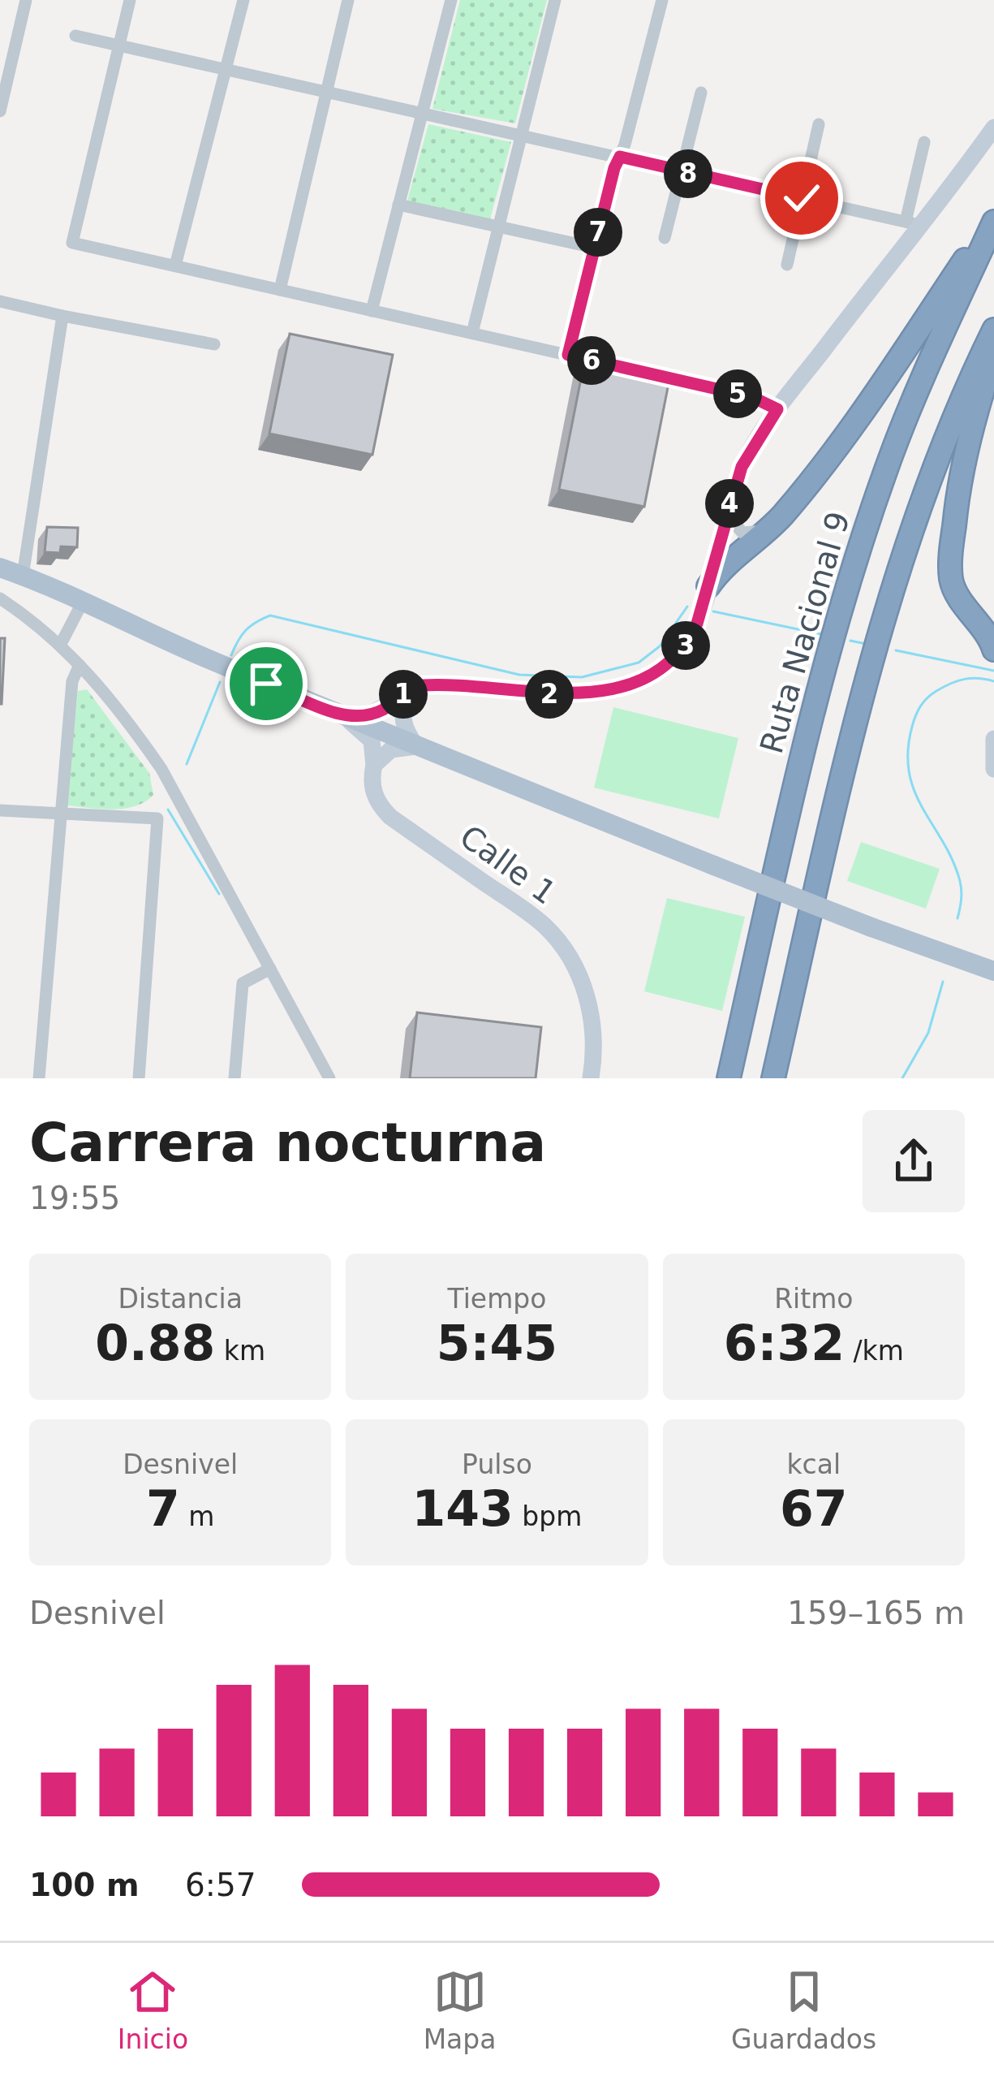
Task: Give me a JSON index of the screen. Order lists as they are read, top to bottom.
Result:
{
  "streets": {
    "highway": ["Ruta Nacional 9"],
    "street": ["Calle 1"]
  },
  "page": {
    "pins": [
      "8",
      "7",
      "6",
      "5",
      "4",
      "3",
      "1",
      "2"
    ],
    "heading": ["Carrera nocturna", "19:55"],
    "stats": [
      ["Distancia", "0.88 km"],
      ["Tiempo", "5:45"],
      ["Ritmo", "6:32 /km"],
      ["Desnivel", "7 m"],
      ["Pulso", "143 bpm"],
      ["kcal", "67"]
    ],
    "chart": ["Desnivel", "159–165 m"],
    "list": [
      {
        "name": "100 m",
        "note": "6:57"
      }
    ],
    "tabs": ["Inicio", "Mapa", "Guardados"]
  }
}
